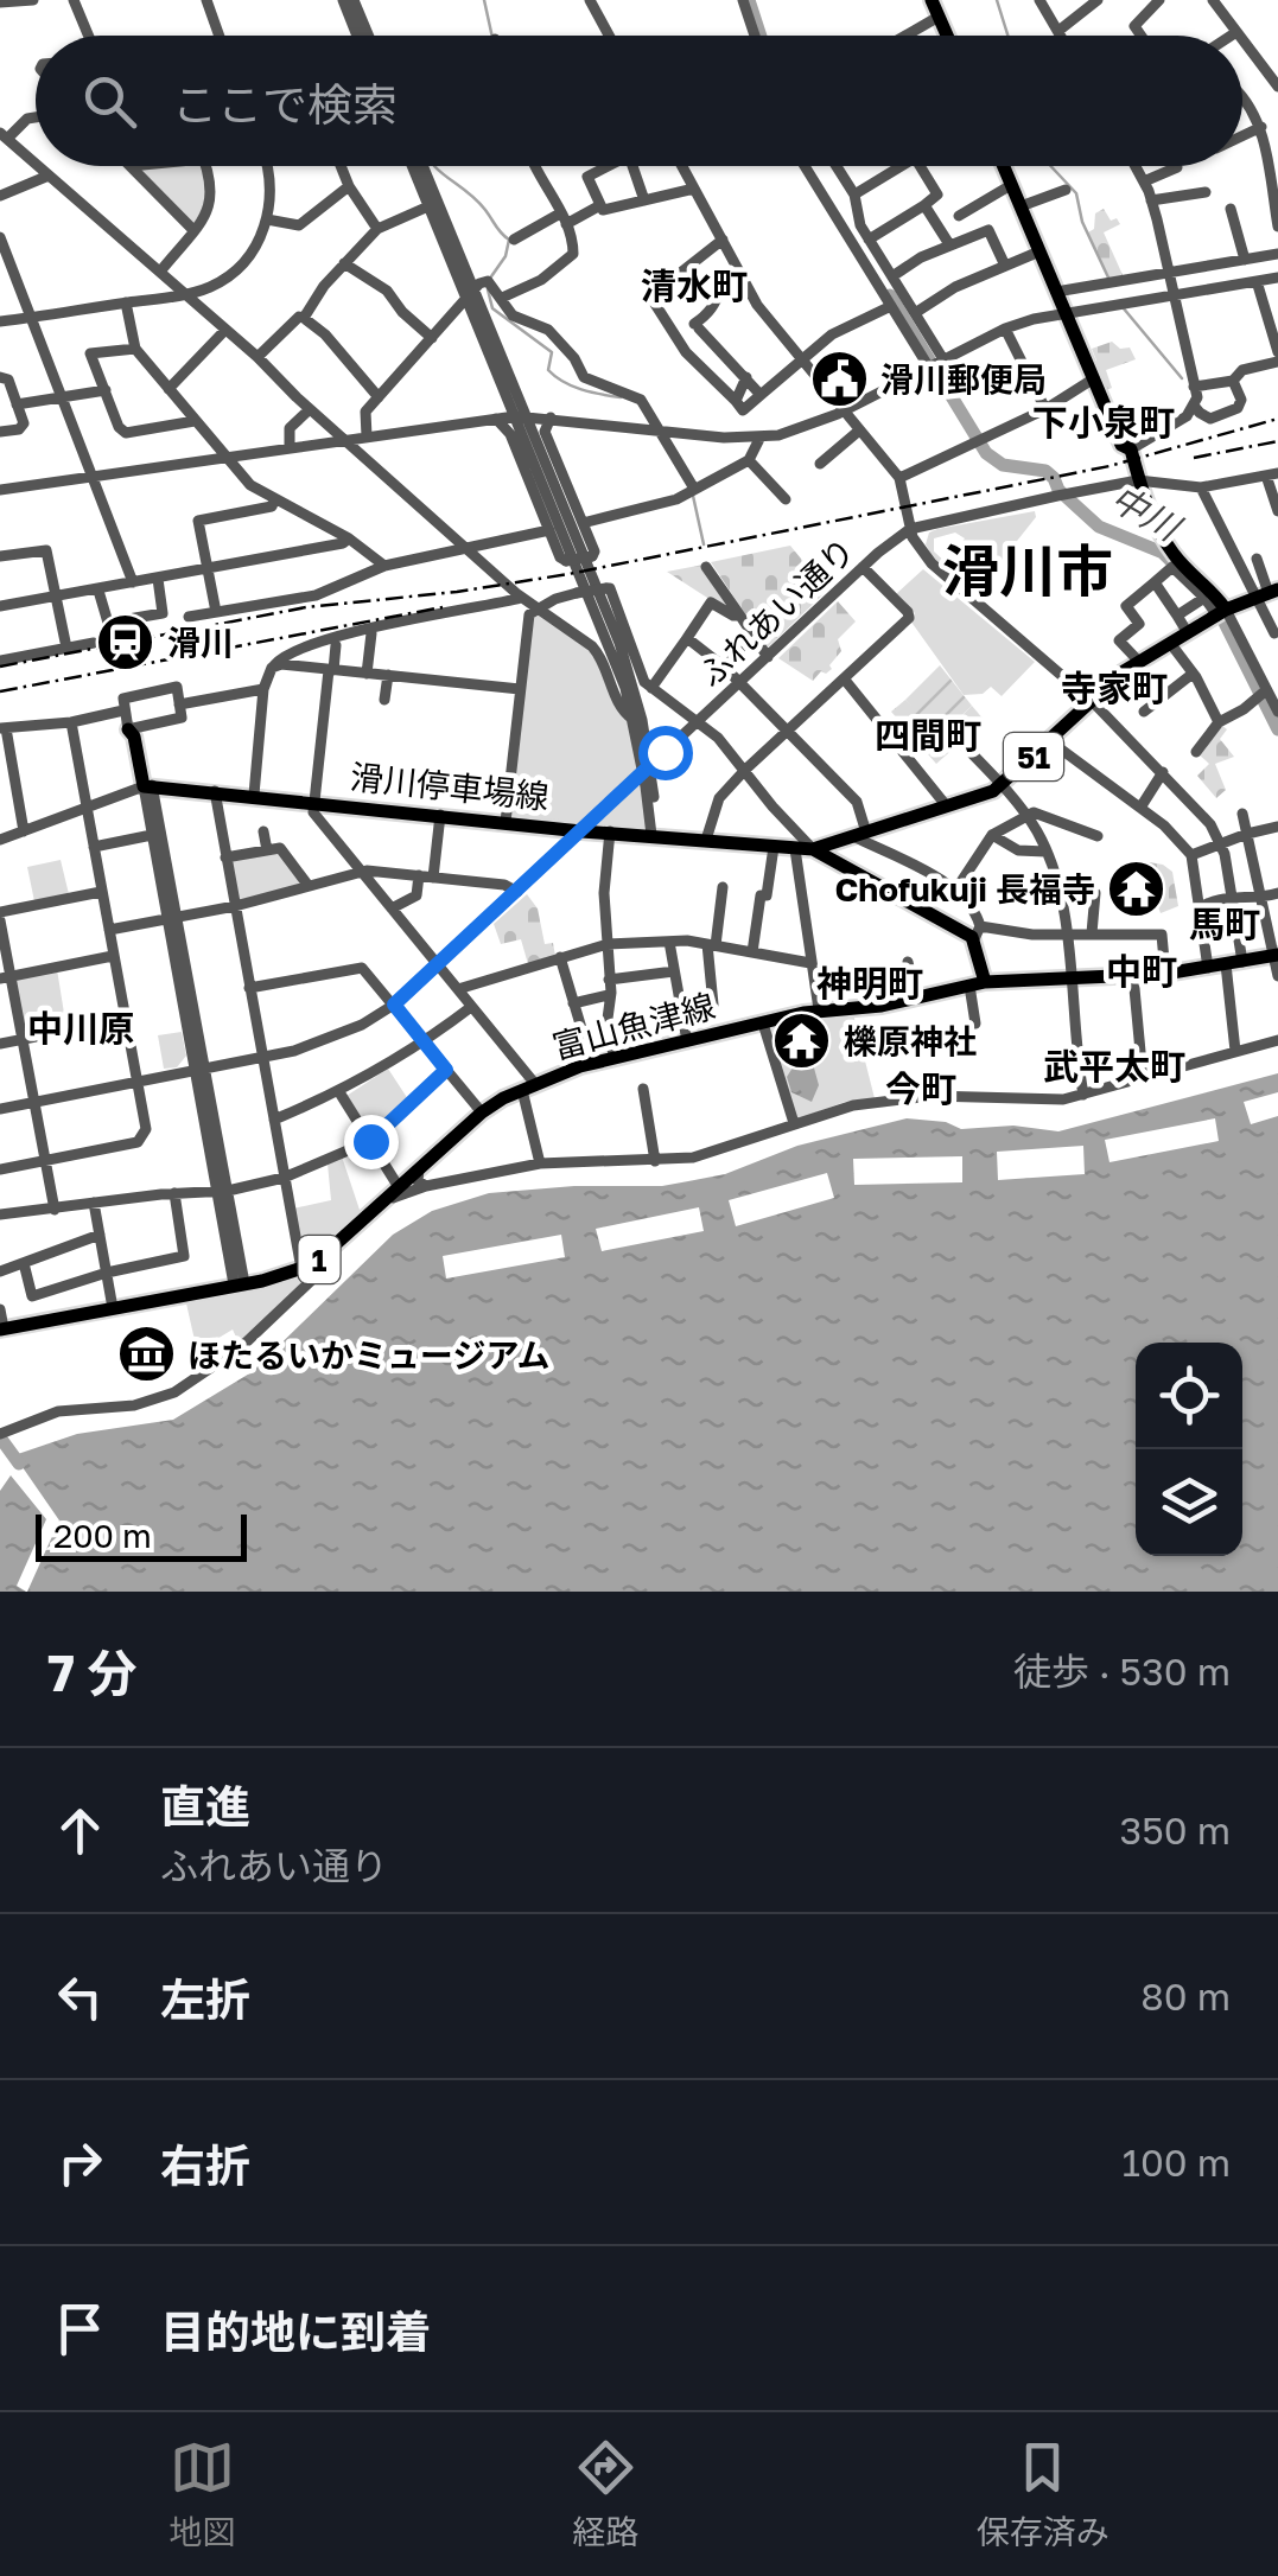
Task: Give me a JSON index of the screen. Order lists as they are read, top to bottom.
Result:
{
  "streets": {
    "main road": [
      "51",
      "滑川停車場線",
      "富山魚津線",
      "1"
    ],
    "street": ["ふれあい通り"]
  },
  "crossings": [
    ["ふれあい通り", "滑川停車場線"],
    ["51", "滑川停車場線"]
  ],
  "districts": [
    "清水町",
    "下小泉町",
    "滑川市",
    "寺家町",
    "四間町",
    "馬町",
    "中町",
    "神明町",
    "中川原",
    "武平太町",
    "今町"
  ],
  "water": ["中川"],
  "places": {
    "public building": ["滑川郵便局"],
    "station": ["滑川"],
    "temple": ["Chofukuji 長福寺", "櫟原神社"],
    "museum": ["ほたるいかミュージアム"]
  },
  "scale_bar": "200 m",
  "page": {
    "search": "ここで検索",
    "scale": "200 m",
    "heading": ["7 分", "徒歩 · 530 m"],
    "list": [
      ["直進", "ふれあい通り", "350 m"],
      ["左折", "80 m"],
      ["右折", "100 m"],
      "目的地に到着"
    ],
    "nav": ["地図", "経路", "保存済み"]
  }
}
